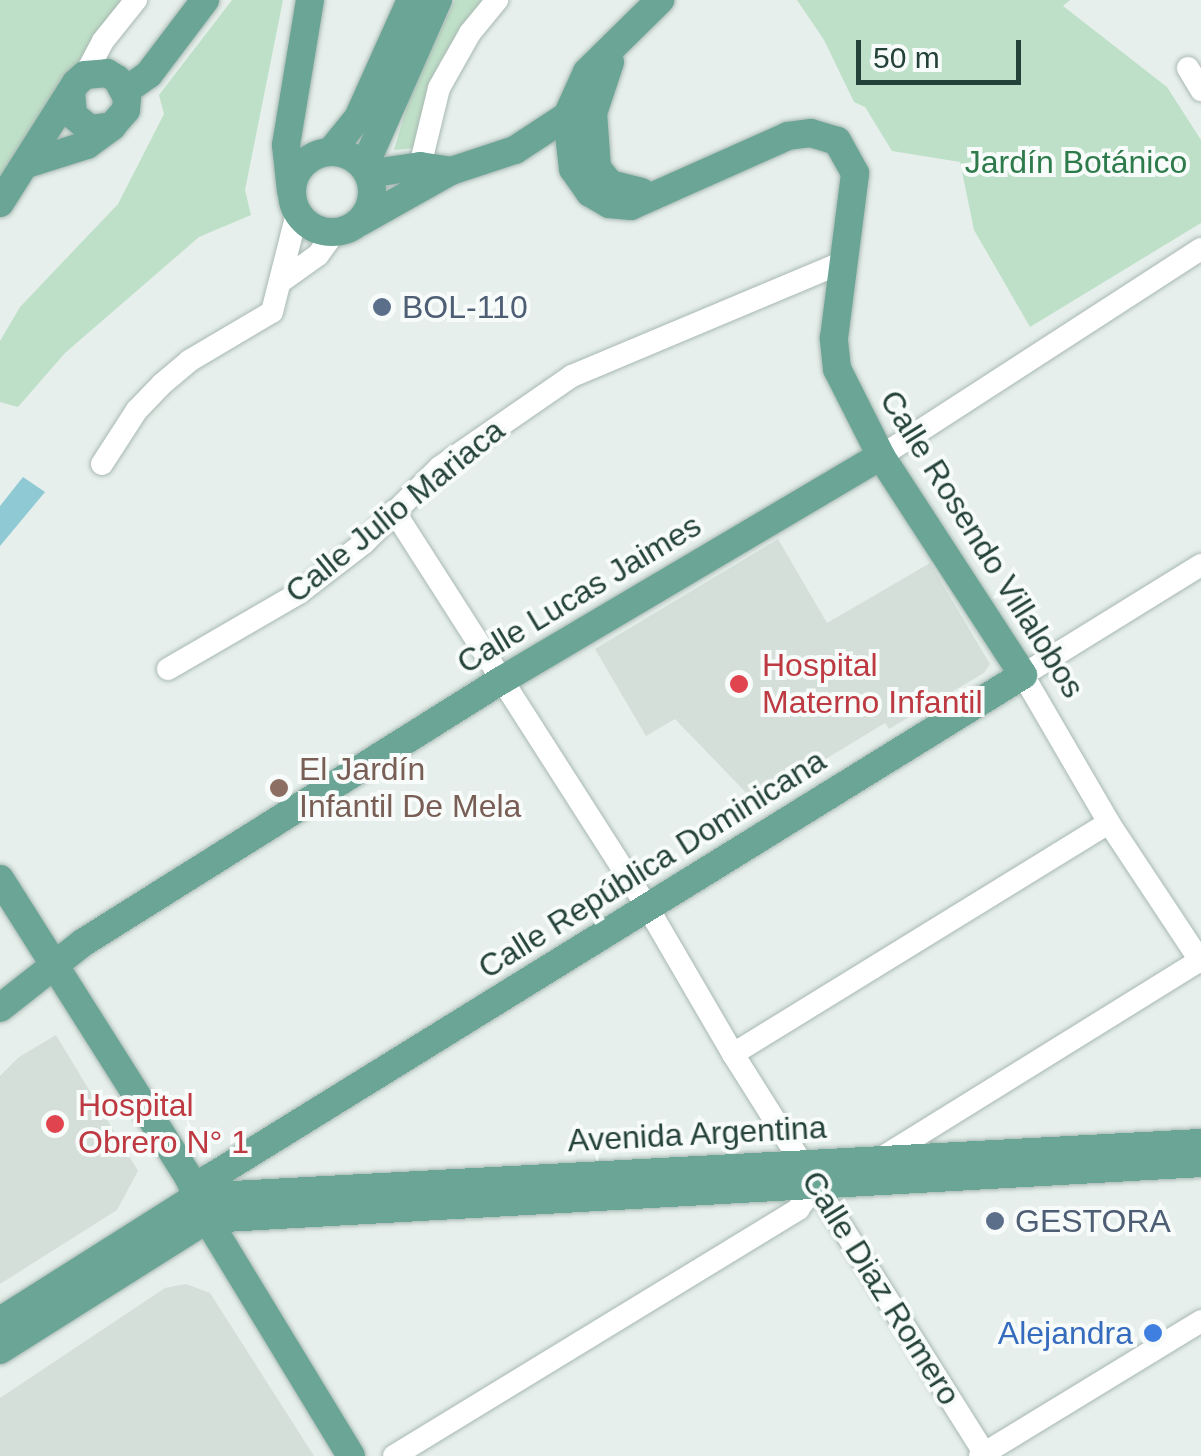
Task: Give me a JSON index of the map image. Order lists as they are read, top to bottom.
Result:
{
  "streets": {
    "main road": [
      "Calle Rosendo Villalobos",
      "Calle Lucas Jaimes",
      "Calle República Dominicana",
      "Avenida Argentina"
    ],
    "street": ["Calle Julio Mariaca", "Calle Diaz Romero"]
  },
  "crossings": [
    ["Calle Julio Mariaca", "Calle Rosendo Villalobos"],
    ["Calle Julio Mariaca", "Calle Diaz Romero"],
    ["Calle Rosendo Villalobos", "Calle Lucas Jaimes"],
    ["Calle Rosendo Villalobos", "Calle República Dominicana"],
    ["Calle Lucas Jaimes", "Calle Diaz Romero"],
    ["Calle República Dominicana", "Avenida Argentina"],
    ["Calle República Dominicana", "Calle Diaz Romero"],
    ["Avenida Argentina", "Calle Diaz Romero"]
  ],
  "parks": ["Jardín Botánico"],
  "places": [
    "BOL-110",
    "Hospital Materno Infantil",
    "El Jardín Infantil De Mela",
    "Hospital Obrero N° 1",
    "GESTORA",
    "Alejandra"
  ],
  "scale_bar": "50 m"
}
